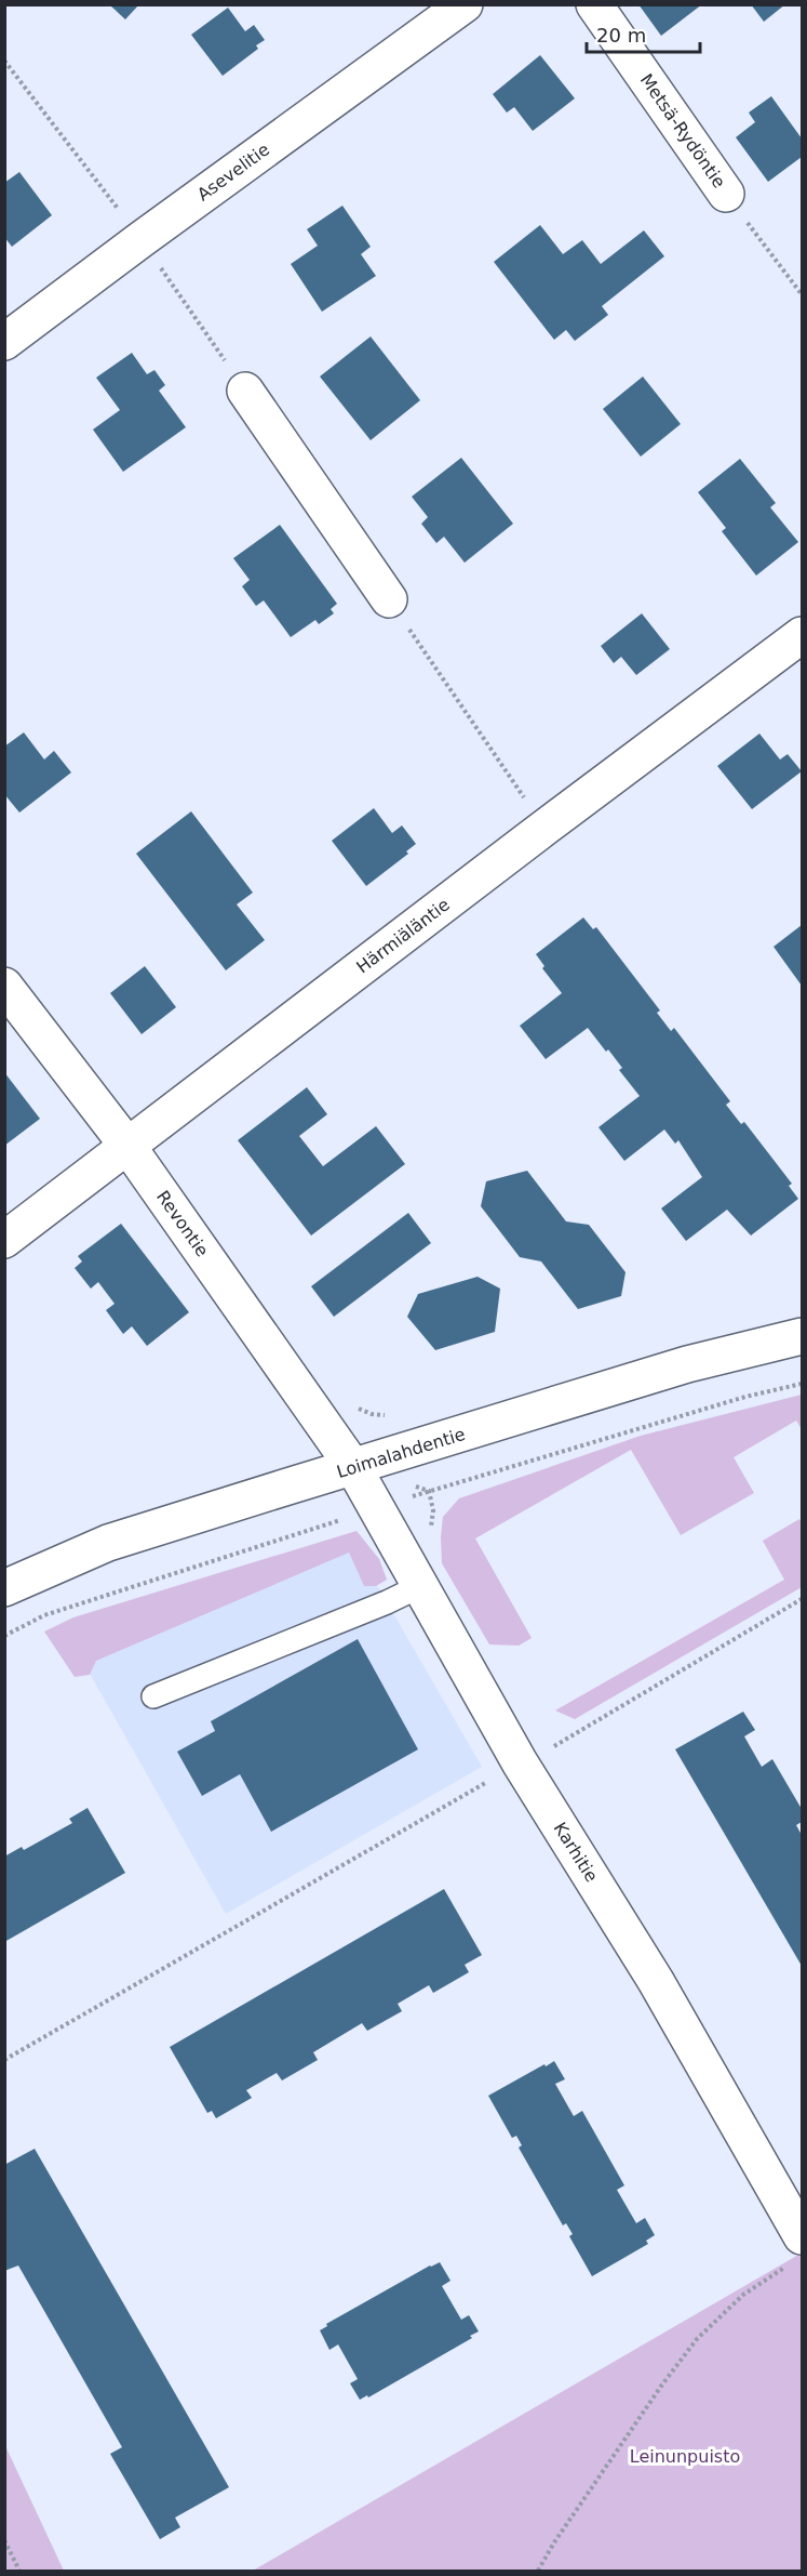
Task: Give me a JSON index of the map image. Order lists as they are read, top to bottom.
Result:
{
  "streets": {
    "street": [
      "Metsä-Rydöntie",
      "Asevelitie",
      "Härmiäläntie",
      "Revontie",
      "Loimalahdentie",
      "Karhitie"
    ]
  },
  "crossings": [
    ["Härmiäläntie", "Revontie"],
    ["Revontie", "Loimalahdentie"],
    ["Revontie", "Karhitie"],
    ["Loimalahdentie", "Karhitie"]
  ],
  "parks": ["Leinunpuisto"],
  "scale_bar": "20 m"
}
